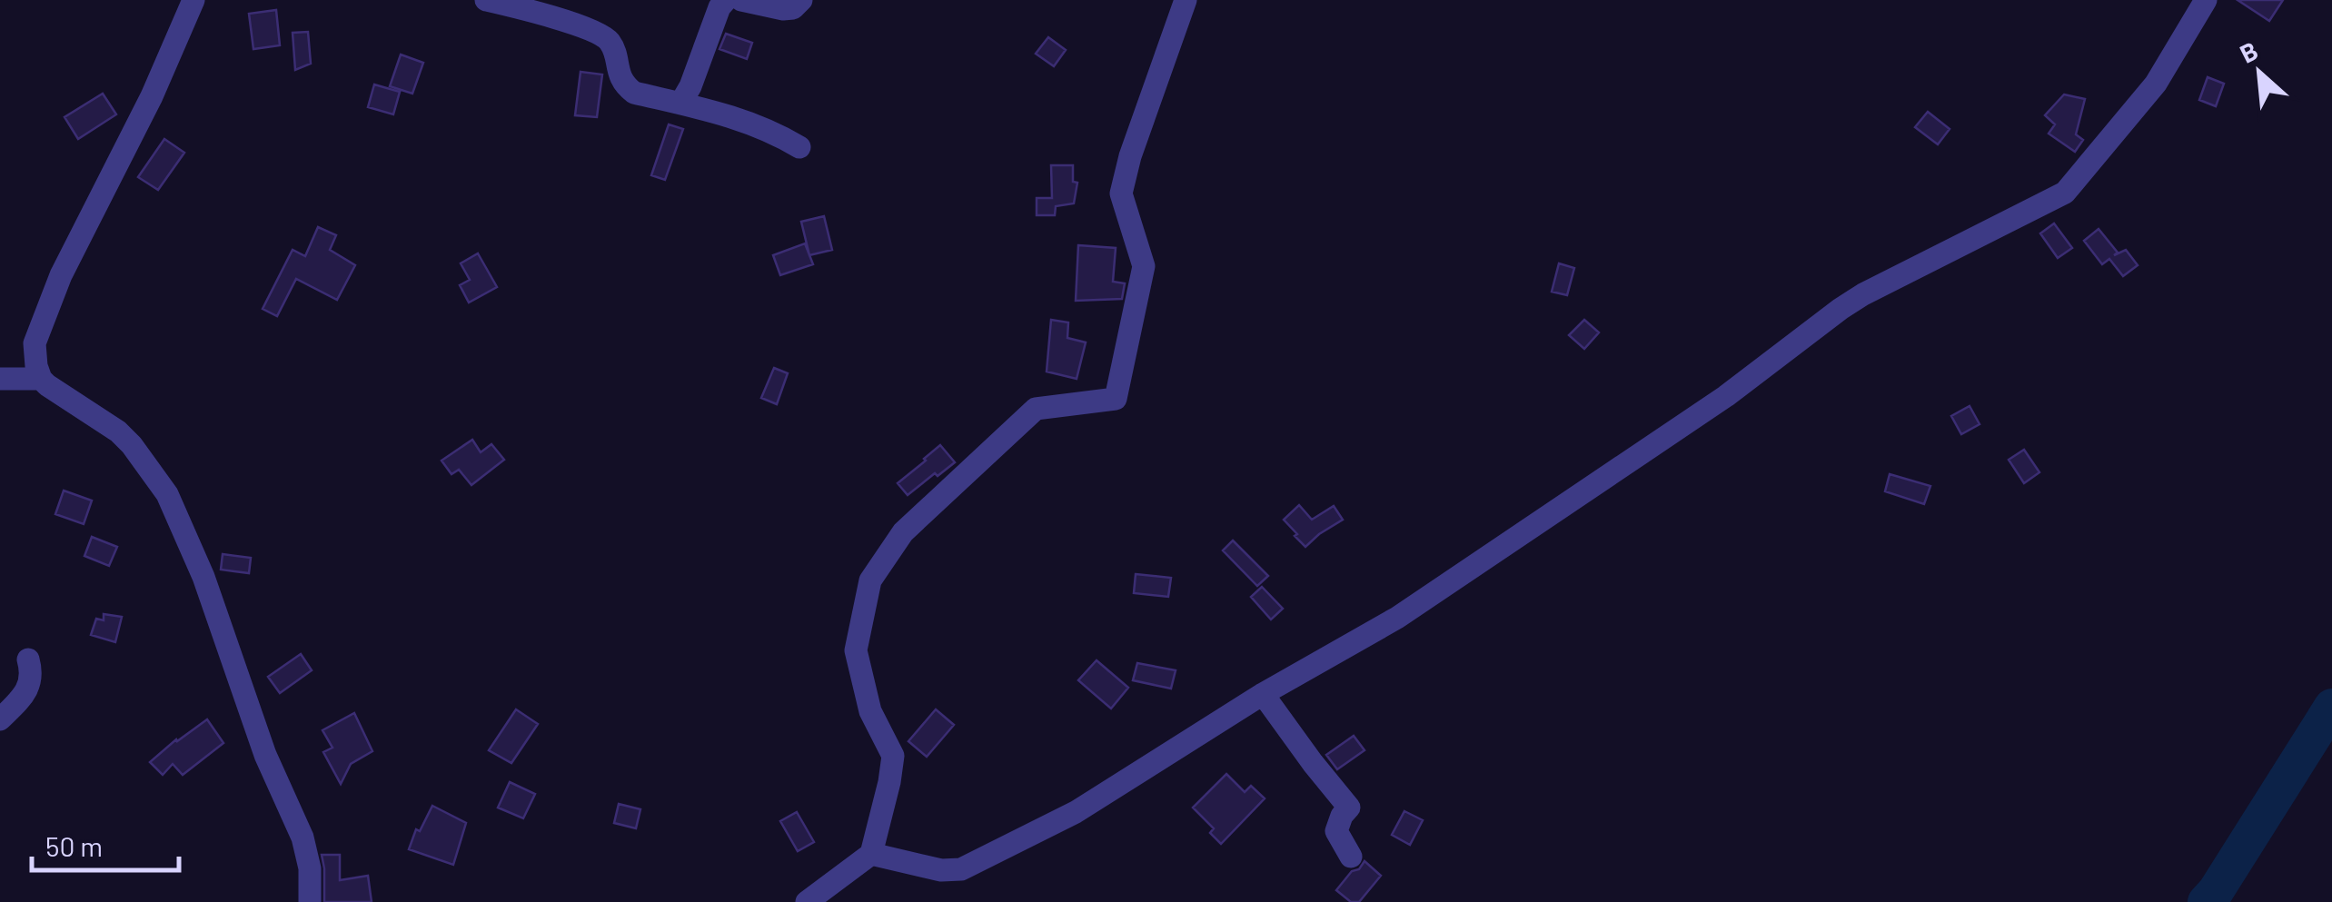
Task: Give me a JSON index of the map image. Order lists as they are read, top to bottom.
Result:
{
  "scale_bar": "50 m",
  "north": "top left"
}
